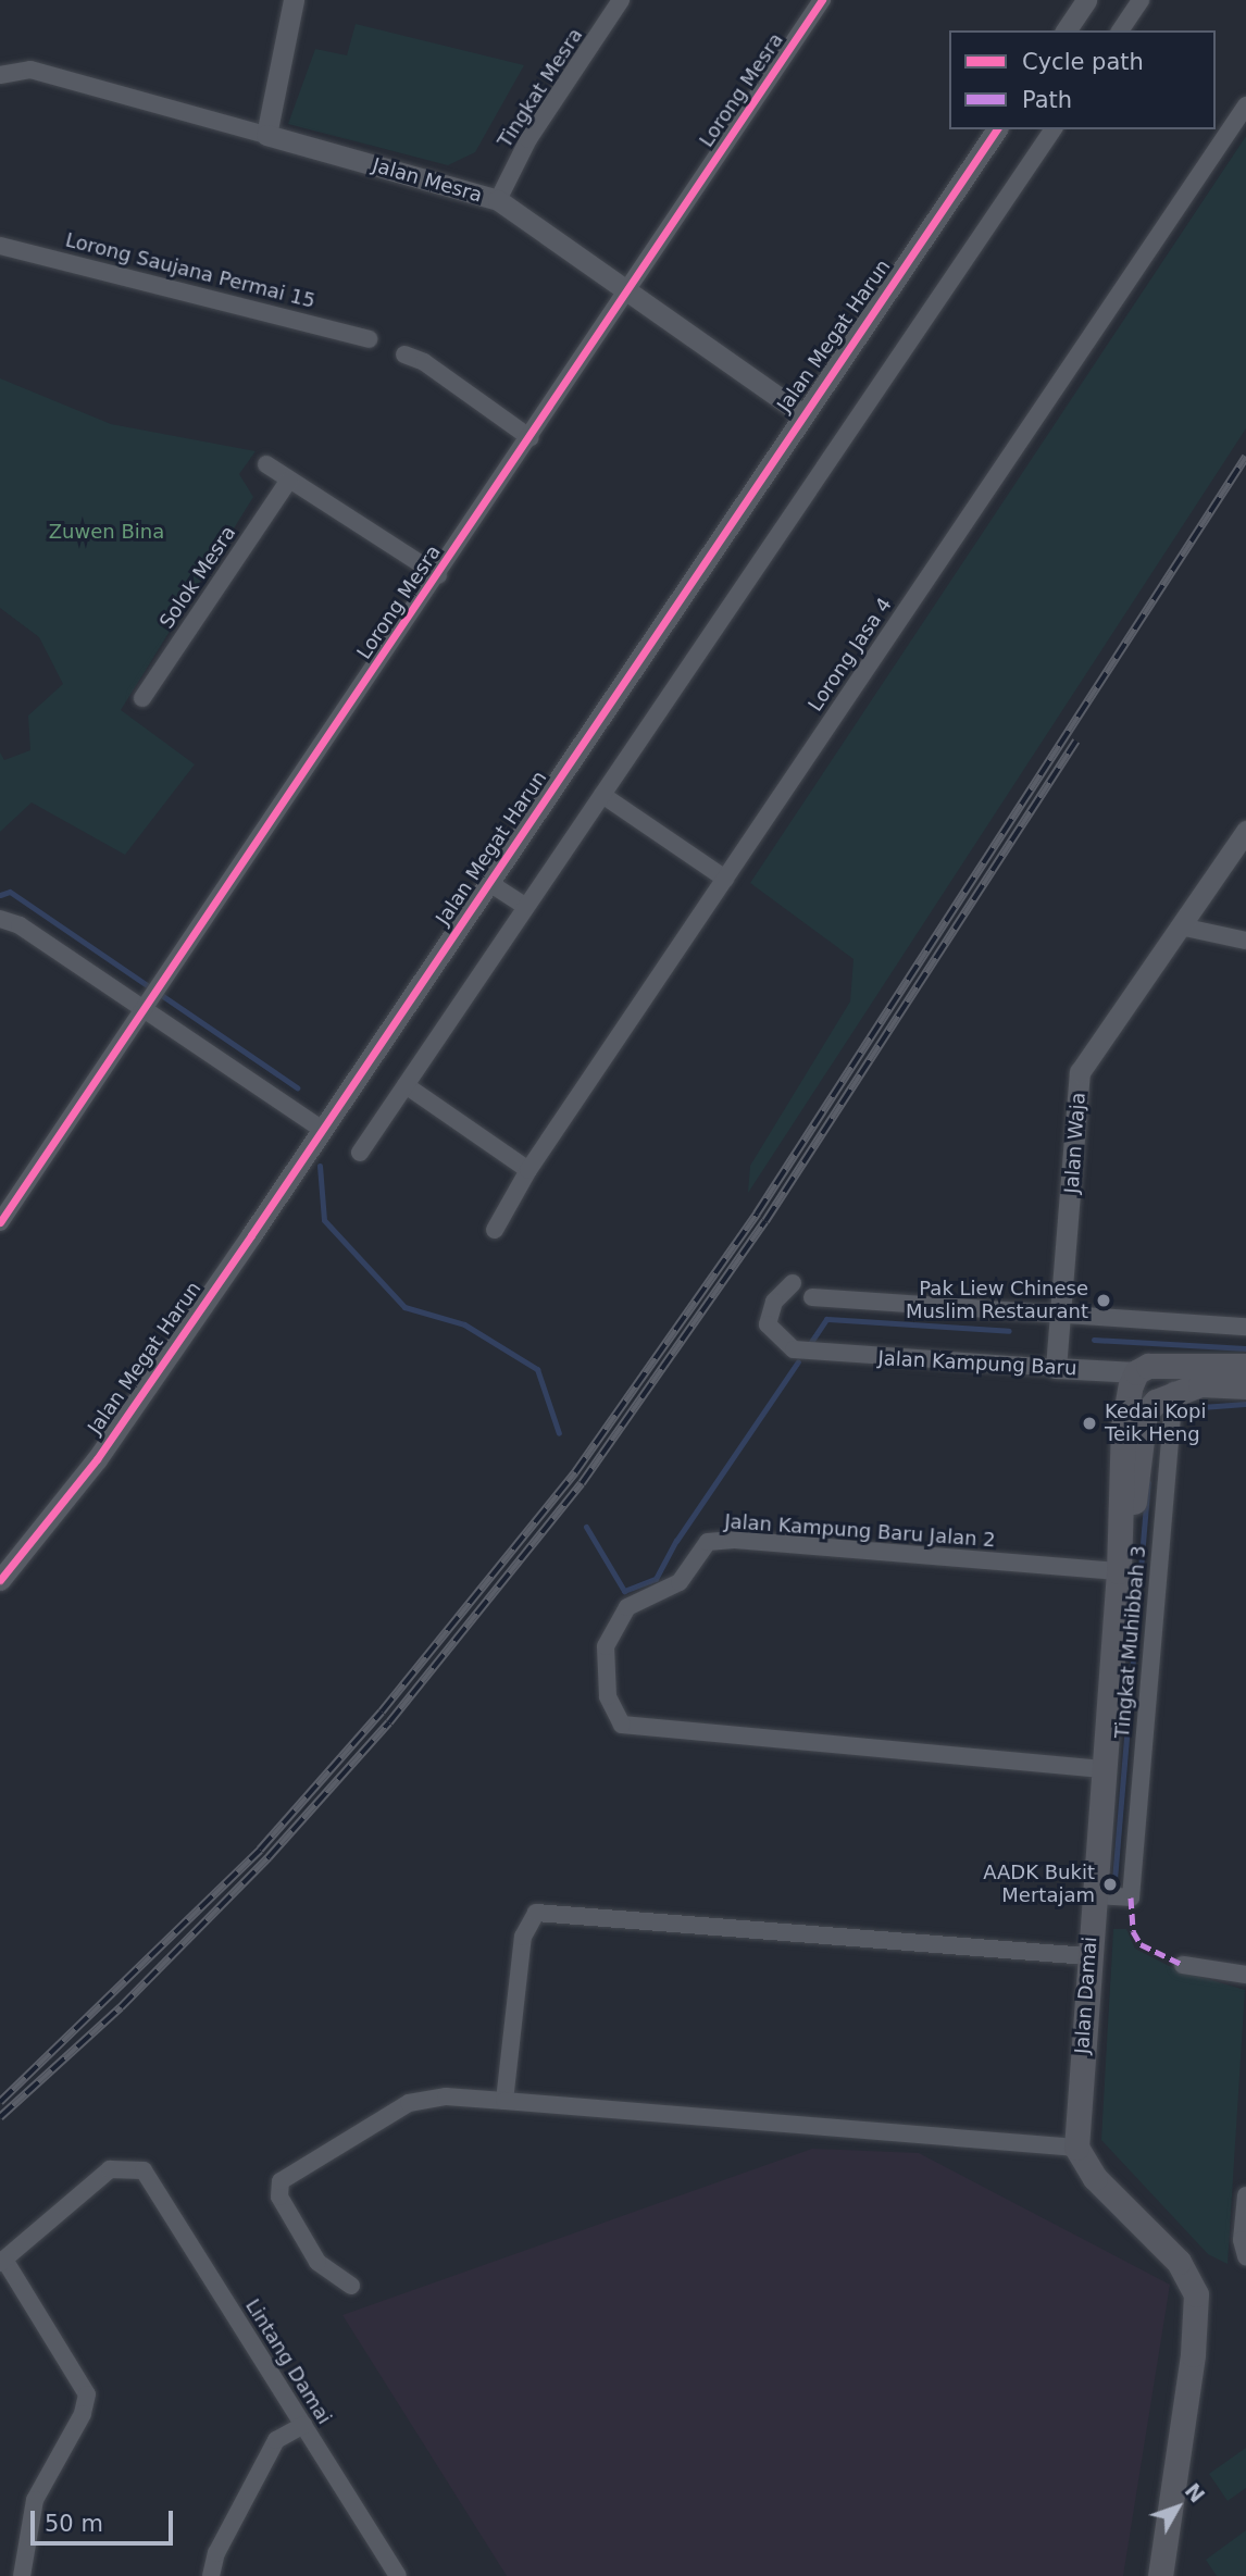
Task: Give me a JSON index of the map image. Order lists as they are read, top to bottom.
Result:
{
  "streets": {
    "main road": ["Jalan Kampung Baru", "Jalan Damai"],
    "street": [
      "Tingkat Mesra",
      "Lorong Mesra",
      "Jalan Mesra",
      "Lorong Saujana Permai 15",
      "Jalan Megat Harun",
      "Solok Mesra",
      "Lorong Jasa 4",
      "Jalan Waja",
      "Jalan Kampung Baru Jalan 2",
      "Tingkat Muhibbah 3",
      "Lintang Damai"
    ]
  },
  "crossings": [
    ["Tingkat Mesra", "Jalan Mesra"],
    ["Lorong Mesra", "Jalan Mesra"],
    ["Jalan Mesra", "Jalan Megat Harun"],
    ["Jalan Waja", "Jalan Kampung Baru"],
    ["Jalan Kampung Baru", "Jalan Damai"],
    ["Jalan Kampung Baru Jalan 2", "Jalan Damai"],
    ["Tingkat Muhibbah 3", "Jalan Damai"]
  ],
  "parks": ["Zuwen Bina"],
  "places": ["Pak Liew Chinese Muslim Restaurant", "Kedai Kopi Teik Heng", "AADK Bukit Mertajam"],
  "legend": ["Cycle path", "Path"],
  "scale_bar": "50 m",
  "north": "top right"
}
